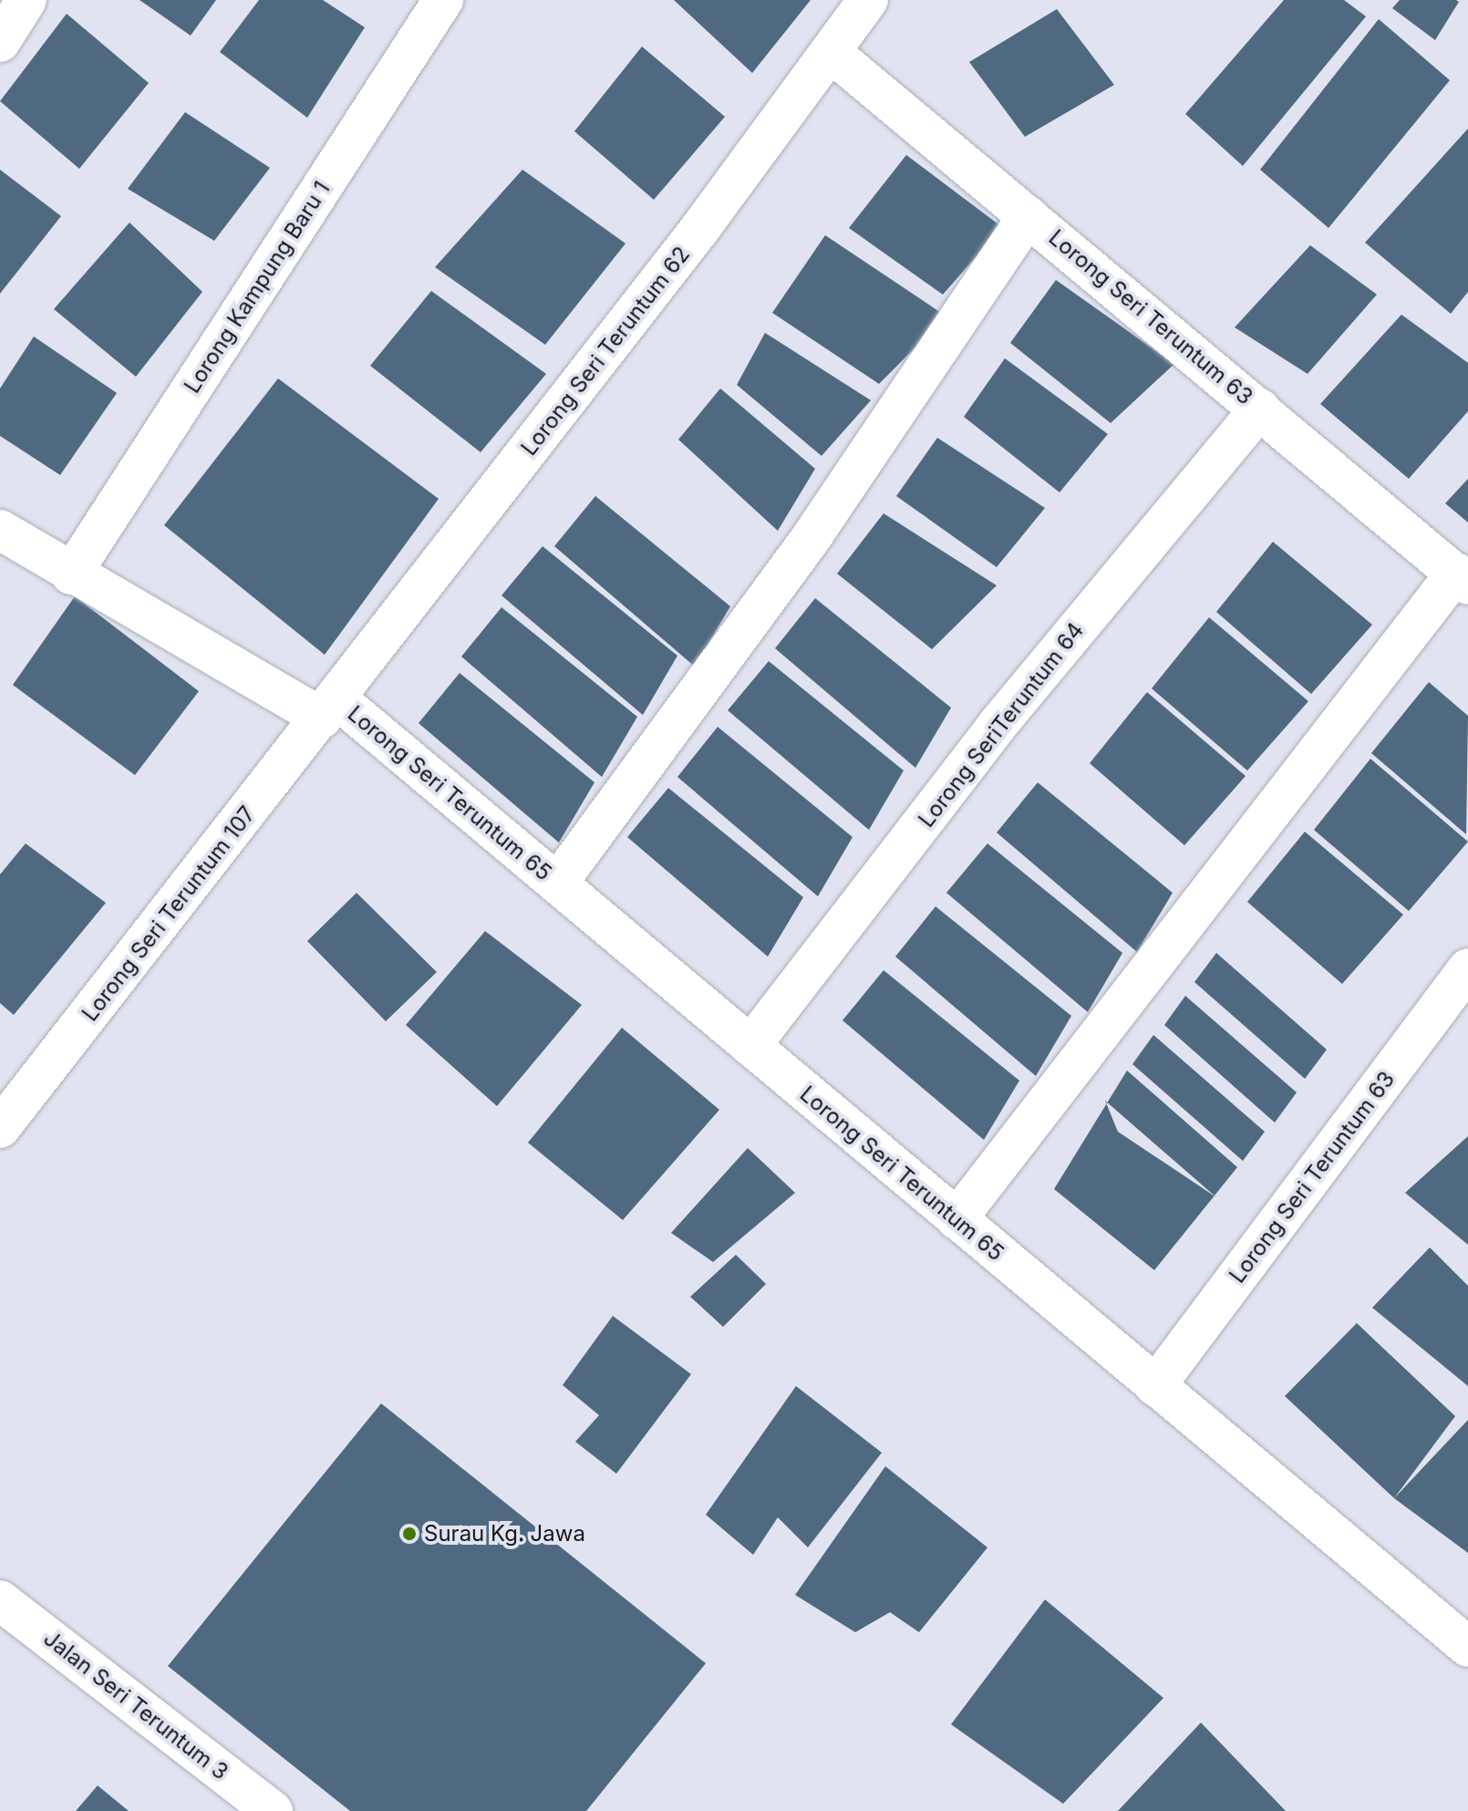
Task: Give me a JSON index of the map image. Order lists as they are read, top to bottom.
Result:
{
  "streets": {
    "street": [
      "Lorong Kampung Baru 1",
      "Lorong Seri Teruntum 63",
      "Lorong Seri Teruntum 62",
      "Lorong SeriTeruntum 64",
      "Lorong Seri Teruntum 65",
      "Lorong Seri Teruntum 107",
      "Jalan Seri Teruntum 3"
    ]
  },
  "crossings": [
    ["Lorong Kampung Baru 1", "Lorong Seri Teruntum 65"],
    ["Lorong Seri Teruntum 63", "Lorong Seri Teruntum 62"],
    ["Lorong Seri Teruntum 63", "Lorong SeriTeruntum 64"],
    ["Lorong Seri Teruntum 63", "Lorong Seri Teruntum 65"],
    ["Lorong Seri Teruntum 62", "Lorong Seri Teruntum 65"],
    ["Lorong Seri Teruntum 62", "Lorong Seri Teruntum 107"],
    ["Lorong SeriTeruntum 64", "Lorong Seri Teruntum 65"],
    ["Lorong Seri Teruntum 65", "Lorong Seri Teruntum 107"]
  ],
  "places": ["Surau Kg. Jawa"]
}
